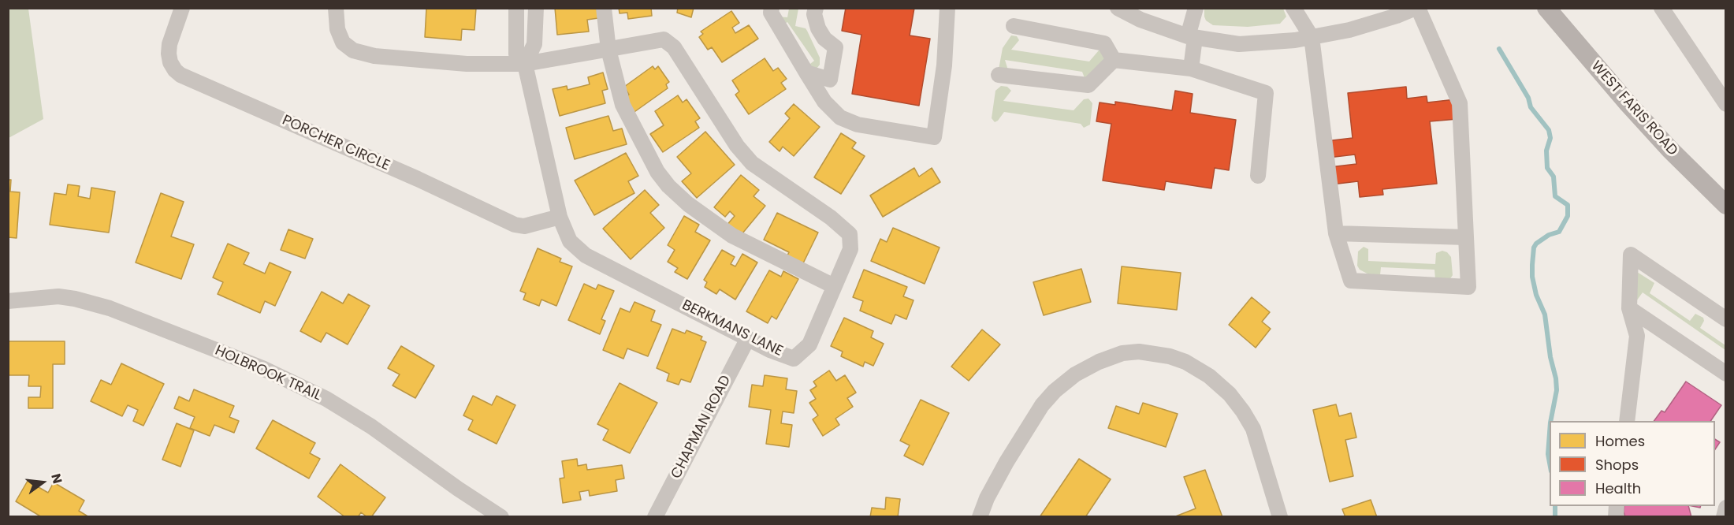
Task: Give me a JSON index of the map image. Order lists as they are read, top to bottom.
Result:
{
  "streets": {
    "main road": ["WEST FARIS ROAD"],
    "street": [
      "PORCHER CIRCLE",
      "BERKMANS LANE",
      "HOLBROOK TRAIL",
      "CHAPMAN ROAD"
    ]
  },
  "crossings": [
    ["PORCHER CIRCLE", "BERKMANS LANE"],
    ["BERKMANS LANE", "CHAPMAN ROAD"]
  ],
  "legend": ["Homes", "Shops", "Health"],
  "north": "right"
}
